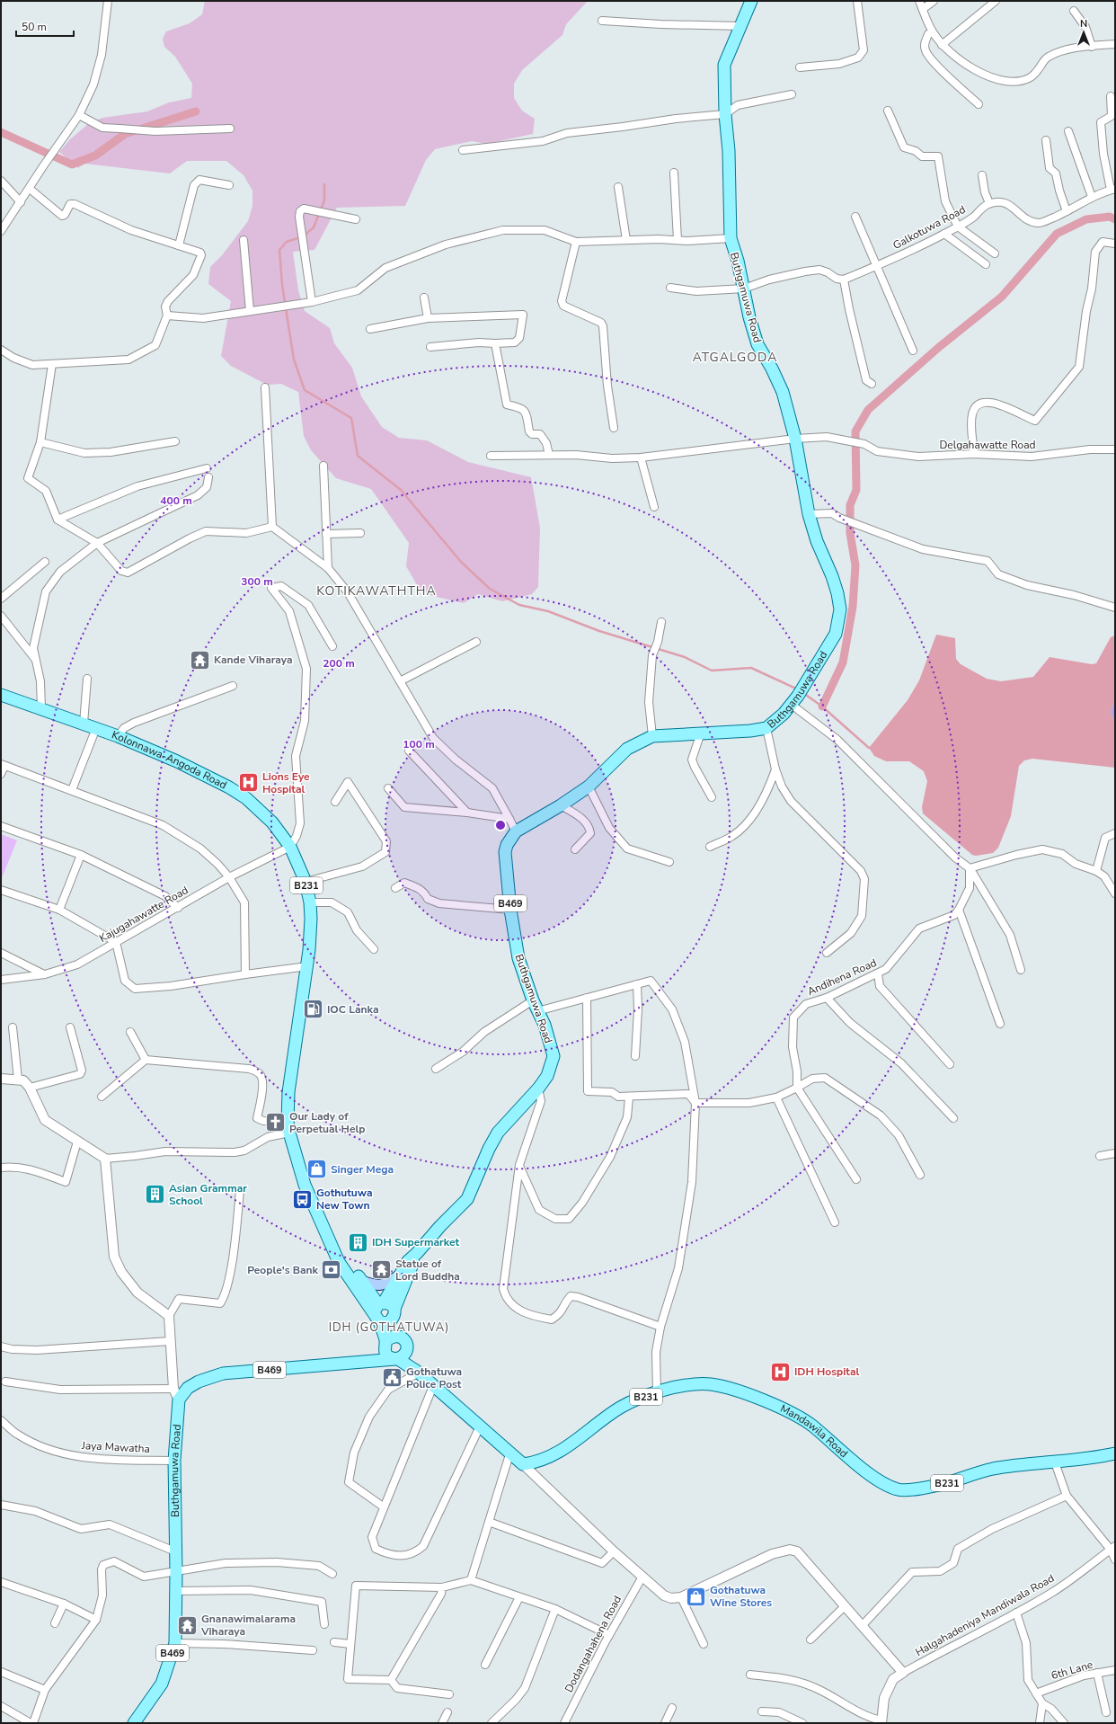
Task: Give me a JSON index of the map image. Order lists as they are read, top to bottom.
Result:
{
  "streets": {
    "main road": [
      "Buthgamuwa Road",
      "Kolonnawa-Angoda Road",
      "B231",
      "B469",
      "Mandawila Road"
    ],
    "street": [
      "Galkotuwa Road",
      "Delgahawatte Road",
      "Kajugahawatte Road",
      "Andihena Road",
      "Jaya Mawatha",
      "Halgahadeniya Mandiwala Road",
      "Dodangahahena Road",
      "6th Lane"
    ]
  },
  "crossings": [
    ["Buthgamuwa Road", "Delgahawatte Road"],
    ["Buthgamuwa Road", "Kolonnawa-Angoda Road"],
    ["Buthgamuwa Road", "B231"],
    ["Buthgamuwa Road", "B469"],
    ["Buthgamuwa Road", "Jaya Mawatha"],
    ["Kolonnawa-Angoda Road", "B231"],
    ["Kolonnawa-Angoda Road", "Kajugahawatte Road"],
    ["B231", "B469"]
  ],
  "districts": ["ATGALGODA", "KOTIKAWATHTHA", "IDH (GOTHATUWA)"],
  "places": {
    "temple": ["Kande Viharaya", "Statue of Lord Buddha", "Gnanawimalarama Viharaya"],
    "hospital": ["Lions Eye Hospital", "IDH Hospital"],
    "fuel station": ["IOC Lanka"],
    "church": ["Our Lady of Perpetual Help"],
    "shop": ["Singer Mega", "Gothatuwa Wine Stores"],
    "building": ["Asian Grammar School", "IDH Supermarket"],
    "bus stop": ["Gothutuwa New Town"],
    "bank": ["People's Bank"],
    "public building": ["Gothatuwa Police Post"]
  },
  "scale_bar": "50 m",
  "north": "top",
  "rings": [
    "400 m",
    "300 m",
    "200 m",
    "100 m"
  ]
}
